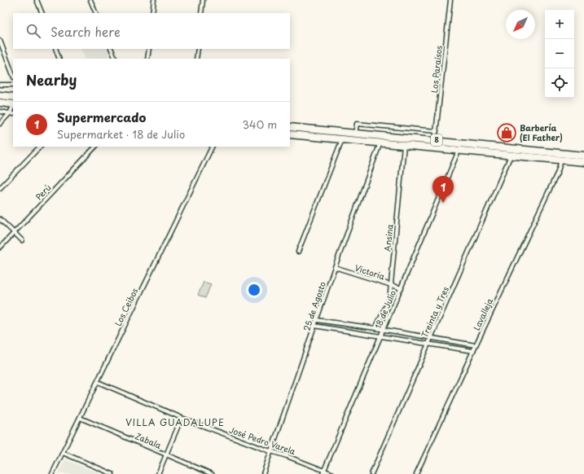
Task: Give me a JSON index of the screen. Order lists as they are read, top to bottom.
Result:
{
  "streets": {
    "highway": ["8"],
    "street": [
      "Los Paraísos",
      "Perú",
      "Ansina",
      "Victoria",
      "25 de Agosto",
      "Los Ceibos",
      "18 de Julio",
      "Treinta y Tres",
      "Lavalleja",
      "Zabala",
      "José Pedro Varela"
    ]
  },
  "crossings": [
    ["Los Paraísos", "8"],
    ["8", "Ansina"],
    ["8", "25 de Agosto"],
    ["8", "18 de Julio"],
    ["8", "Treinta y Tres"],
    ["8", "Lavalleja"],
    ["Ansina", "Victoria"],
    ["Victoria", "25 de Agosto"],
    ["Victoria", "18 de Julio"],
    ["25 de Agosto", "José Pedro Varela"],
    ["Los Ceibos", "Zabala"],
    ["Los Ceibos", "José Pedro Varela"],
    ["18 de Julio", "José Pedro Varela"]
  ],
  "districts": ["VILLA GUADALUPE"],
  "places": {
    "shop": ["Barbería (El Father)"]
  },
  "north": "bottom left",
  "page": {
    "map_buttons": ["+", "−"],
    "search": "Search here",
    "heading": "Nearby",
    "list": [
      {
        "mark": "1",
        "name": "Supermercado",
        "note": "Supermarket · 18 de Julio",
        "value": "340 m"
      }
    ],
    "pins": "1"
  }
}
